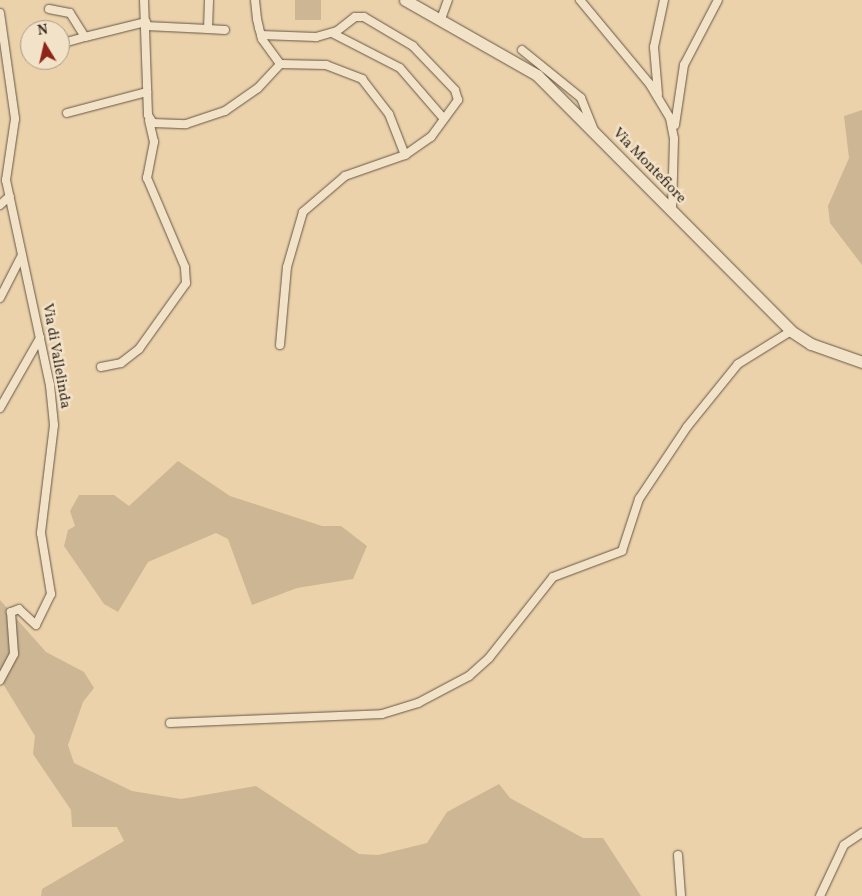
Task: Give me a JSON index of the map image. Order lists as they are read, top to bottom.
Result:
{
  "streets": {
    "main road": ["Via Montefiore"],
    "street": ["Via di Vallelinda"]
  },
  "north": "top"
}
